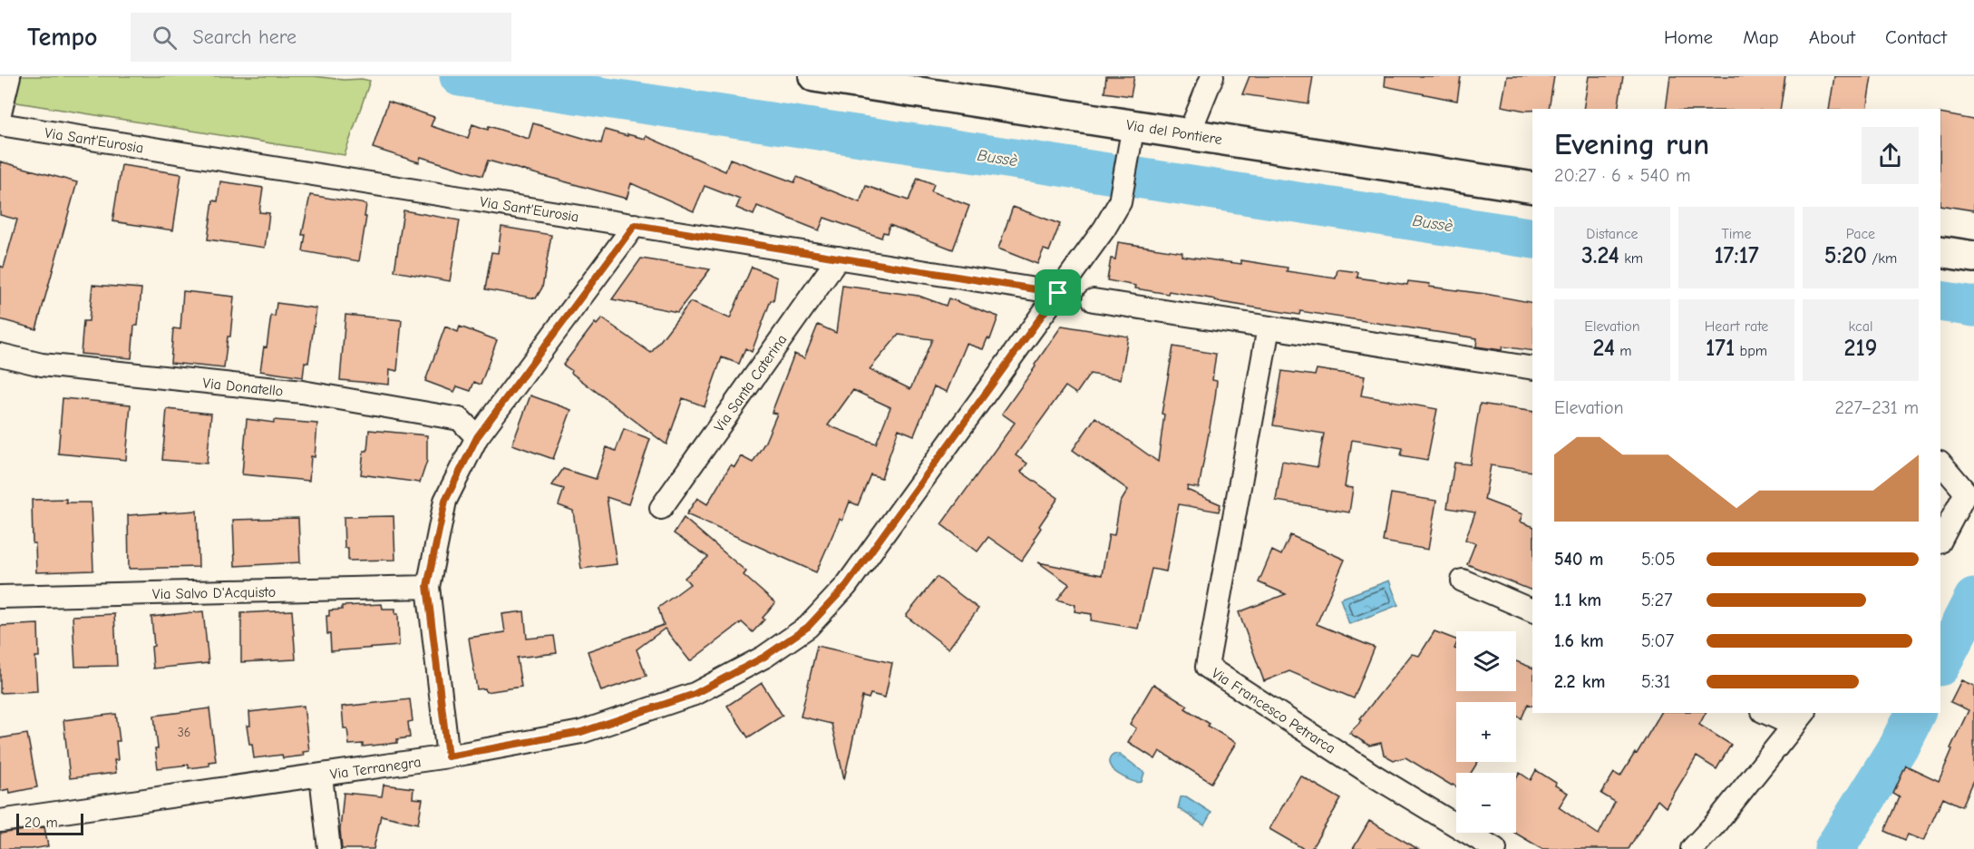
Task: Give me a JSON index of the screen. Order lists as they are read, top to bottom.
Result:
{
  "streets": {
    "main road": ["Via del Pontiere"],
    "street": [
      "Via Sant'Eurosia",
      "Via Santa Caterina",
      "Via Donatello",
      "Via Salvo D'Acquisto",
      "Via Francesco Petrarca",
      "Via Terranegra"
    ]
  },
  "crossings": [
    ["Via del Pontiere", "Via Terranegra"],
    ["Via Sant'Eurosia", "Via Santa Caterina"],
    ["Via Sant'Eurosia", "Via Terranegra"]
  ],
  "water": ["Bussè"],
  "house_numbers": ["36"],
  "scale_bar": "20 m",
  "page": {
    "header": "Tempo",
    "search": "Search here",
    "nav": [
      "Home",
      "Map",
      "About",
      "Contact"
    ],
    "heading": ["Evening run", "20:27 · 6 × 540 m"],
    "stats": [
      ["Distance", "3.24 km"],
      ["Time", "17:17"],
      ["Pace", "5:20 /km"],
      ["Elevation", "24 m"],
      ["Heart rate", "171 bpm"],
      ["kcal", "219"]
    ],
    "chart": ["Elevation", "227–231 m"],
    "list": [
      {
        "name": "540 m",
        "note": "5:05"
      },
      {
        "name": "1.1 km",
        "note": "5:27"
      },
      {
        "name": "1.6 km",
        "note": "5:07"
      },
      {
        "name": "2.2 km",
        "note": "5:31"
      }
    ],
    "map_buttons": ["+", "−"],
    "scale": "20 m"
  }
}
